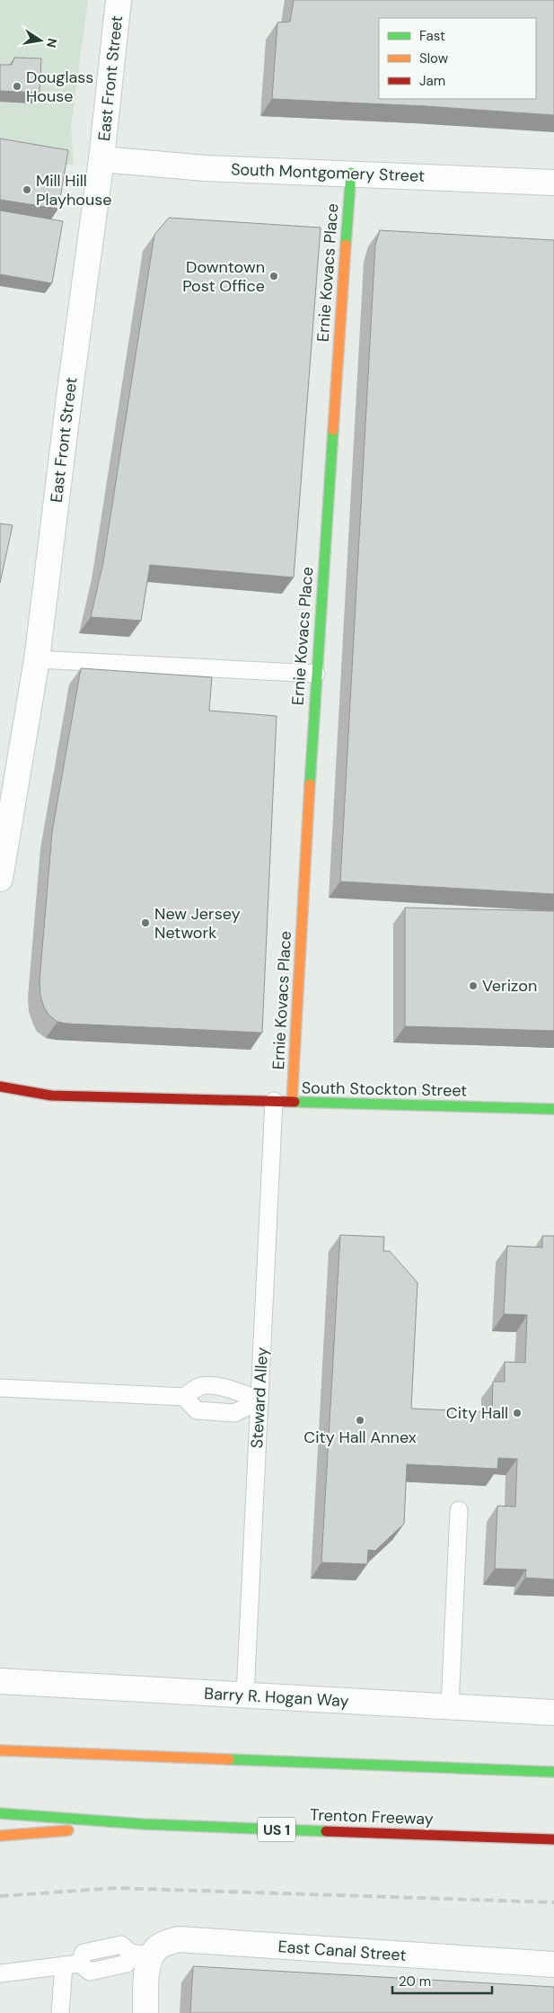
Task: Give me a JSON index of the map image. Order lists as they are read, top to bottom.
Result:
{
  "streets": {
    "main road": [
      "Ernie Kovacs Place",
      "South Stockton Street",
      "Trenton Freeway",
      "US 1"
    ],
    "street": [
      "East Front Street",
      "South Montgomery Street",
      "Barry R. Hogan Way",
      "East Canal Street"
    ],
    "lane": ["Steward Alley"]
  },
  "crossings": [
    ["East Front Street", "South Montgomery Street"],
    ["South Montgomery Street", "Ernie Kovacs Place"],
    ["Ernie Kovacs Place", "South Stockton Street"],
    ["South Stockton Street", "Steward Alley"],
    ["Steward Alley", "Barry R. Hogan Way"]
  ],
  "places": [
    "Douglass House",
    "Mill Hill Playhouse",
    "Downtown Post Office",
    "New Jersey Network",
    "Verizon",
    "City Hall",
    "City Hall Annex"
  ],
  "legend": ["Fast", "Slow", "Jam"],
  "scale_bar": "20 m",
  "north": "right"
}
